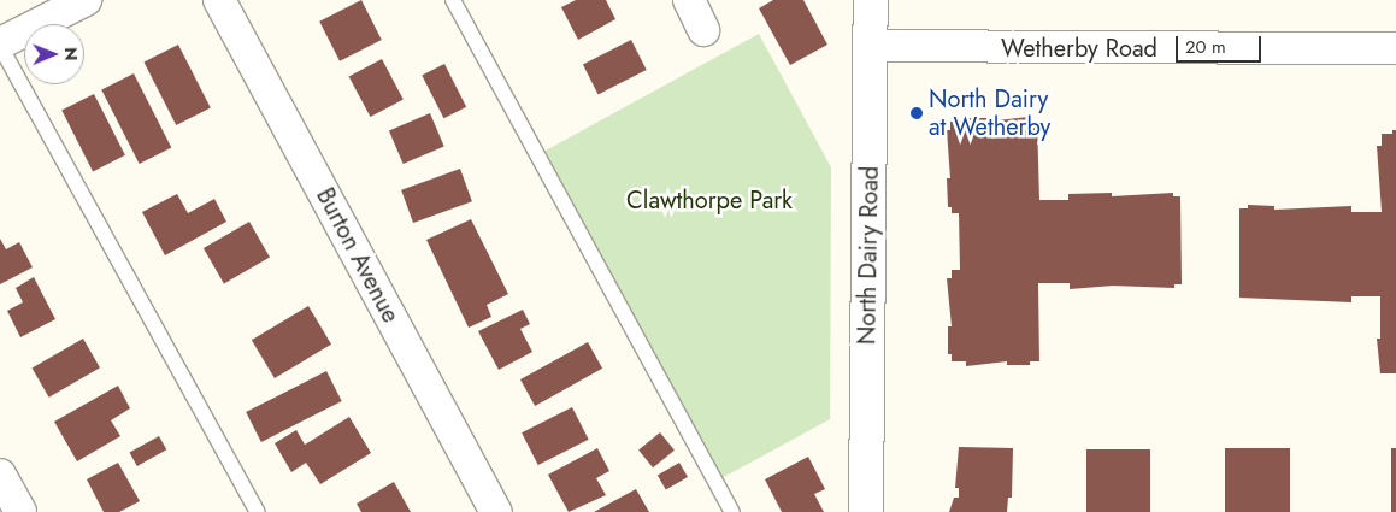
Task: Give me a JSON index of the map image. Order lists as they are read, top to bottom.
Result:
{
  "streets": {
    "street": ["Wetherby Road", "Burton Avenue", "North Dairy Road"]
  },
  "crossings": [
    ["Wetherby Road", "North Dairy Road"]
  ],
  "parks": ["Clawthorpe Park"],
  "places": ["North Dairy at Wetherby"],
  "scale_bar": "20 m",
  "north": "right"
}
